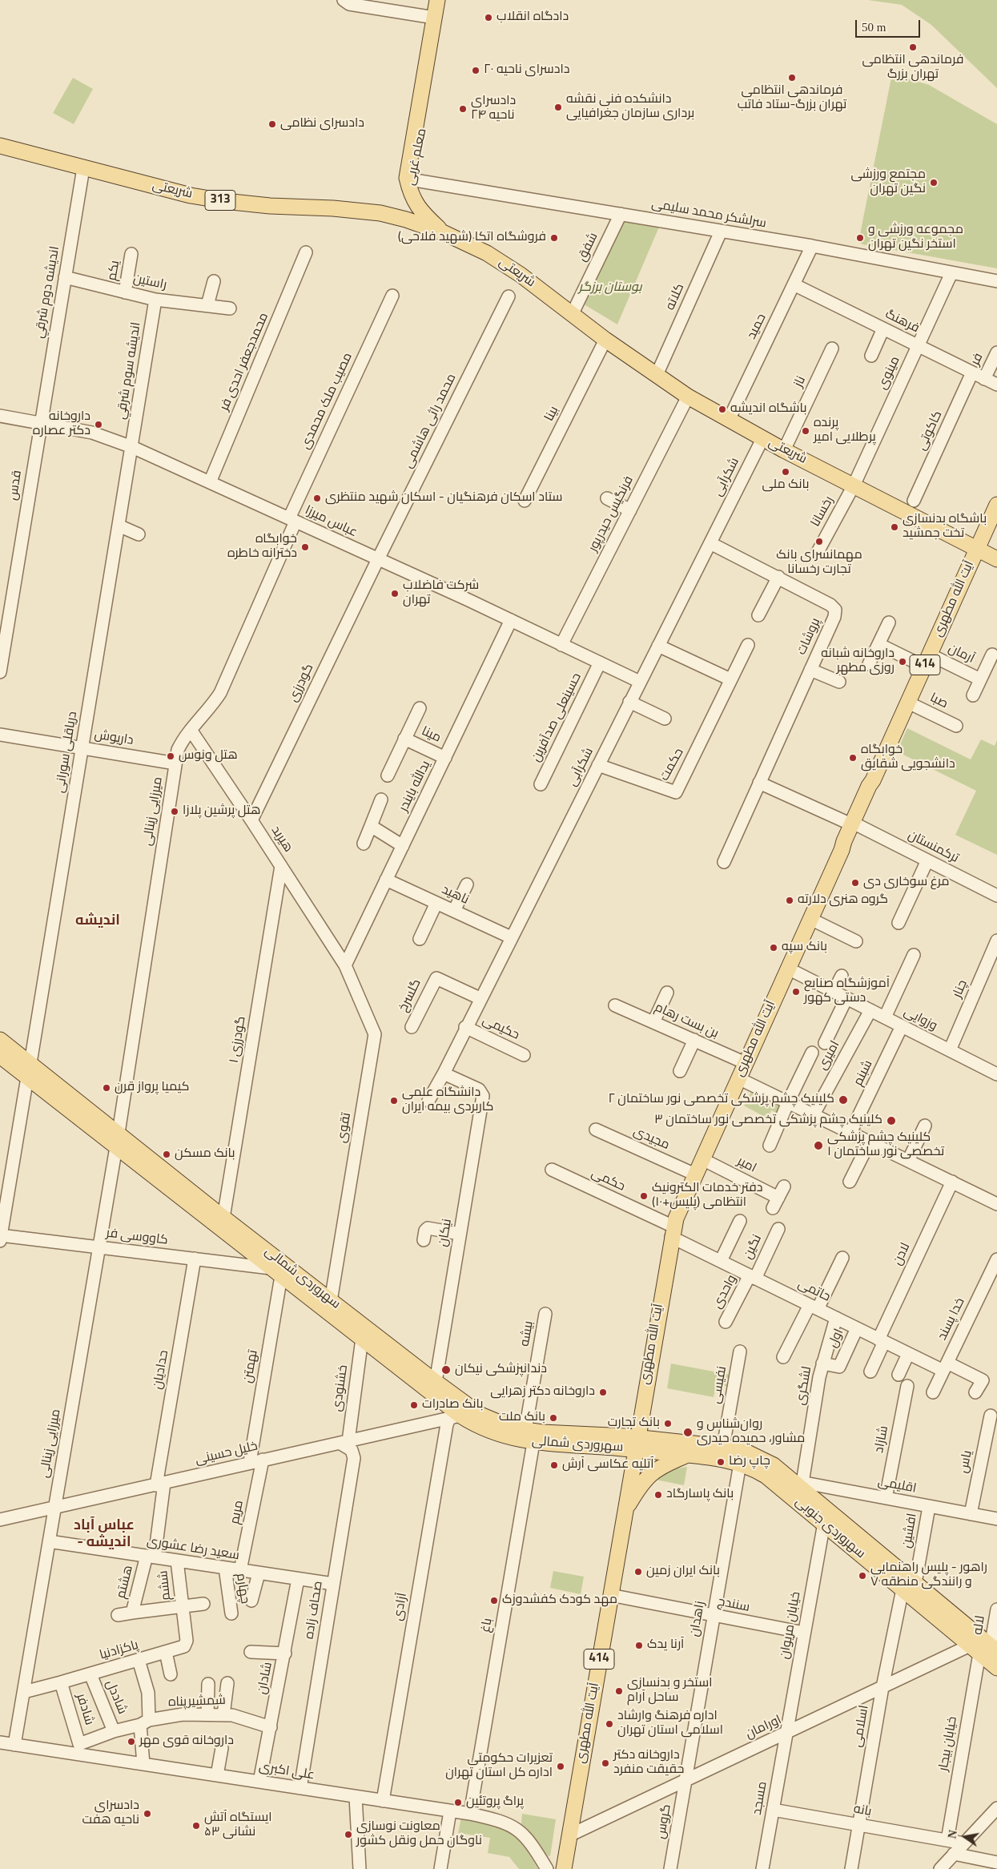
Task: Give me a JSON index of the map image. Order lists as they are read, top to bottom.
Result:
{
  "streets": {
    "main road": [
      "معلم غربی",
      "شریعتی",
      "313",
      "آیت الله مطهری",
      "414",
      "سهروردی شمالی",
      "سهروردی جنوبی"
    ],
    "street": [
      "سرلشکر محمد سلیمی",
      "شفق",
      "یکم",
      "راستین",
      "انديشه دوم شرقي",
      "کلاته",
      "فرهنگ",
      "حمید",
      "فر",
      "محمدجعفر احدی فر",
      "اندیشه سوم شرقي",
      "مینوی",
      "ناز",
      "مصیب ملک محمدی",
      "بینا",
      "محمد راثی هاشمی",
      "کاکوتی",
      "شکرآبی",
      "قدس",
      "رخسانا",
      "فرنگیس حیدرپور",
      "عباس میرزا",
      "پروشات",
      "آرمان",
      "گودرزی",
      "صبا",
      "حسینعلی صدآفرین",
      "مینا",
      "داریوش",
      "دریاقلی سورانی",
      "حکمت",
      "یدالله بایندر",
      "میرزایی زینالی",
      "هیربد",
      "ترکمنستان",
      "ناهید",
      "چنار",
      "گلسرخ",
      "وزوایی",
      "بن بست رهام",
      "حکیمی",
      "گودرزی ۱",
      "امیری",
      "شبنم",
      "تقوی",
      "مجیدی",
      "امیر",
      "حکمی",
      "نیکان",
      "کاووسی فر",
      "نگین",
      "لادن",
      "حاتمی",
      "واحدی",
      "خدا پسند",
      "بیشه",
      "اول",
      "تهمتن",
      "حدادیان",
      "نفیسی",
      "لشگری",
      "خشنودی",
      "شازاد",
      "خلیل حسینی",
      "یاس",
      "اقلیمی",
      "مریم",
      "افشین",
      "سعید رضا عشوری",
      "هشتم",
      "ششم",
      "چهارم",
      "سنندج",
      "آزادی",
      "صحاف زاده",
      "زاهدان",
      "باغ",
      "خیابان مریوان",
      "لاله",
      "پاکزادنیا",
      "شادان",
      "شاددل",
      "شمشیرپناه",
      "شادفر",
      "اسلامی",
      "اورامان",
      "خیابان بیجار",
      "علی‌ اکبری",
      "مسجد",
      "بانه",
      "گروس"
    ]
  },
  "crossings": [
    ["معلم غربی", "سرلشکر محمد سلیمی"],
    ["شریعتی", "313"],
    ["شریعتی", "شفق"],
    ["شریعتی", "انديشه دوم شرقي"],
    ["شریعتی", "کلاته"],
    ["شریعتی", "حمید"],
    ["شریعتی", "مینوی"],
    ["شریعتی", "ناز"],
    ["شریعتی", "بینا"],
    ["شریعتی", "شکرآبی"],
    ["شریعتی", "رخسانا"],
    ["شریعتی", "فرنگیس حیدرپور"],
    ["شریعتی", "آیت الله مطهری"],
    ["شریعتی", "414"],
    ["313", "آیت الله مطهری"],
    ["313", "414"],
    ["سرلشکر محمد سلیمی", "شفق"],
    ["سرلشکر محمد سلیمی", "کلاته"],
    ["سرلشکر محمد سلیمی", "حمید"],
    ["سرلشکر محمد سلیمی", "مینوی"],
    ["یکم", "راستین"],
    ["راستین", "انديشه دوم شرقي"],
    ["راستین", "اندیشه سوم شرقي"],
    ["انديشه دوم شرقي", "قدس"],
    ["انديشه دوم شرقي", "عباس میرزا"],
    ["فرهنگ", "حمید"],
    ["فرهنگ", "فر"],
    ["فرهنگ", "مینوی"],
    ["فرهنگ", "کاکوتی"],
    ["محمدجعفر احدی فر", "عباس میرزا"],
    ["اندیشه سوم شرقي", "عباس میرزا"],
    ["اندیشه سوم شرقي", "دریاقلی سورانی"],
    ["مینوی", "رخسانا"],
    ["مصیب ملک محمدی", "عباس میرزا"],
    ["مصیب ملک محمدی", "میرزایی زینالی"],
    ["محمد راثی هاشمی", "عباس میرزا"],
    ["محمد راثی هاشمی", "گودرزی"],
    ["شکرآبی", "عباس میرزا"],
    ["شکرآبی", "پروشات"],
    ["شکرآبی", "حکمت"],
    ["شکرآبی", "ناهید"],
    ["شکرآبی", "گلسرخ"],
    ["شکرآبی", "حکیمی"],
    ["شکرآبی", "نیکان"],
    ["قدس", "عباس میرزا"],
    ["فرنگیس حیدرپور", "عباس میرزا"],
    ["عباس میرزا", "گودرزی"],
    ["عباس میرزا", "حسینعلی صدآفرین"],
    ["عباس میرزا", "دریاقلی سورانی"],
    ["عباس میرزا", "یدالله بایندر"],
    ["عباس میرزا", "میرزایی زینالی"],
    ["آیت الله مطهری", "آرمان"],
    ["آیت الله مطهری", "414"],
    ["آیت الله مطهری", "صبا"],
    ["آیت الله مطهری", "ترکمنستان"],
    ["آیت الله مطهری", "وزوایی"],
    ["آیت الله مطهری", "بن بست رهام"],
    ["آیت الله مطهری", "مجیدی"],
    ["آیت الله مطهری", "امیر"],
    ["آیت الله مطهری", "حکمی"],
    ["آیت الله مطهری", "سهروردی شمالی"],
    ["آیت الله مطهری", "حاتمی"],
    ["آیت الله مطهری", "سهروردی جنوبی"],
    ["آیت الله مطهری", "سنندج"],
    ["آیت الله مطهری", "اورامان"],
    ["گودرزی", "هیربد"],
    ["مینا", "یدالله بایندر"],
    ["داریوش", "دریاقلی سورانی"],
    ["داریوش", "میرزایی زینالی"],
    ["دریاقلی سورانی", "کاووسی فر"],
    ["دریاقلی سورانی", "سهروردی شمالی"],
    ["یدالله بایندر", "هیربد"],
    ["یدالله بایندر", "ناهید"],
    ["یدالله بایندر", "تقوی"],
    ["میرزایی زینالی", "هیربد"],
    ["میرزایی زینالی", "کاووسی فر"],
    ["میرزایی زینالی", "سهروردی شمالی"],
    ["میرزایی زینالی", "خلیل حسینی"],
    ["میرزایی زینالی", "سعید رضا عشوری"],
    ["میرزایی زینالی", "پاکزادنیا"],
    ["میرزایی زینالی", "علی‌ اکبری"],
    ["هیربد", "گودرزی ۱"],
    ["هیربد", "تقوی"],
    ["چنار", "وزوایی"],
    ["وزوایی", "امیری"],
    ["وزوایی", "شبنم"],
    ["گودرزی ۱", "سهروردی شمالی"],
    ["تقوی", "سهروردی شمالی"],
    ["حکمی", "حاتمی"],
    ["نیکان", "سهروردی شمالی"],
    ["کاووسی فر", "سهروردی شمالی"],
    ["کاووسی فر", "تهمتن"],
    ["کاووسی فر", "حدادیان"],
    ["نگین", "حاتمی"],
    ["نگین", "واحدی"],
    ["لادن", "حاتمی"],
    ["سهروردی شمالی", "بیشه"],
    ["سهروردی شمالی", "تهمتن"],
    ["سهروردی شمالی", "خشنودی"],
    ["سهروردی شمالی", "خلیل حسینی"],
    ["سهروردی شمالی", "سهروردی جنوبی"],
    ["سهروردی شمالی", "آزادی"],
    ["سهروردی شمالی", "باغ"],
    ["حاتمی", "واحدی"],
    ["حاتمی", "خدا پسند"],
    ["حاتمی", "اول"],
    ["حاتمی", "لشگری"],
    ["بیشه", "باغ"],
    ["اول", "لشگری"],
    ["تهمتن", "خلیل حسینی"],
    ["حدادیان", "خلیل حسینی"],
    ["حدادیان", "سعید رضا عشوری"],
    ["حدادیان", "هشتم"],
    ["نفیسی", "سهروردی جنوبی"],
    ["لشگری", "اقلیمی"],
    ["لشگری", "سهروردی جنوبی"],
    ["خشنودی", "خلیل حسینی"],
    ["شازاد", "اقلیمی"],
    ["خلیل حسینی", "مریم"],
    ["خلیل حسینی", "آزادی"],
    ["یاس", "اقلیمی"],
    ["اقلیمی", "سهروردی جنوبی"],
    ["اقلیمی", "افشین"],
    ["مریم", "سعید رضا عشوری"],
    ["سهروردی جنوبی", "افشین"],
    ["سهروردی جنوبی", "زاهدان"],
    ["سهروردی جنوبی", "خیابان مریوان"],
    ["سهروردی جنوبی", "لاله"],
    ["سهروردی جنوبی", "اسلامی"],
    ["سهروردی جنوبی", "اورامان"],
    ["سهروردی جنوبی", "خیابان بیجار"],
    ["افشین", "اسلامی"],
    ["سعید رضا عشوری", "هشتم"],
    ["سعید رضا عشوری", "ششم"],
    ["سعید رضا عشوری", "چهارم"],
    ["سعید رضا عشوری", "صحاف زاده"],
    ["سعید رضا عشوری", "شادان"],
    ["هشتم", "ششم"],
    ["هشتم", "پاکزادنیا"],
    ["ششم", "پاکزادنیا"],
    ["سنندج", "زاهدان"],
    ["سنندج", "خیابان مریوان"],
    ["آزادی", "علی‌ اکبری"],
    ["صحاف زاده", "علی‌ اکبری"],
    ["زاهدان", "اورامان"],
    ["زاهدان", "گروس"],
    ["باغ", "علی‌ اکبری"],
    ["خیابان مریوان", "اورامان"],
    ["خیابان مریوان", "مسجد"],
    ["لاله", "اورامان"],
    ["لاله", "خیابان بیجار"],
    ["پاکزادنیا", "شاددل"],
    ["پاکزادنیا", "شادفر"],
    ["شادان", "شمشیرپناه"],
    ["شادان", "علی‌ اکبری"],
    ["شاددل", "شمشیرپناه"],
    ["شمشیرپناه", "شادفر"],
    ["اسلامی", "اورامان"],
    ["اسلامی", "بانه"],
    ["اورامان", "خیابان بیجار"],
    ["اورامان", "مسجد"],
    ["اورامان", "گروس"],
    ["خیابان بیجار", "بانه"],
    ["مسجد", "بانه"]
  ],
  "districts": ["اندیشه", "عباس آباد - اندیشه"],
  "parks": ["بوستان برزگر"],
  "places": [
    "دادگاه انقلاب",
    "فرماندهی انتظامی تهران بزرگ",
    "دادسرای ناحیه ۲۰",
    "فرماندهی انتظامی تهران بزرگ-ستاد فاتب",
    "دانشکده فنی نقشه برداری سازمان جغرافیایی",
    "دادسرای ناحیه ۲۴",
    "دادسرای نظامی",
    "مجتمع ورزشی نگین تهران",
    "فروشگاه اتکا (شهید فلاحی)",
    "مجموعه ورزشی و استخر نگین تهران",
    "باشگاه اندیشه",
    "داروخانه دکتر عصاره",
    "پرنده پرطلایی امیر",
    "بانک ملی",
    "ستاد اسکان فرهنگیان - اسکان شهید منتظری",
    "باشگاه بدنسازى تخت جمشيد",
    "مهمانسرای بانک تجارت رخسانا",
    "خوابگاه دخترانه خاطره",
    "شرکت فاضلاب تهران",
    "داروخانه شبانه روزی مطهر",
    "هتل ونوس",
    "خوابگاه دانشجویی شقایق",
    "هتل پرشین پلازا",
    "مرغ سوخاری دی",
    "گروه هنری دلارته",
    "بانک سپه",
    "آموزشگاه صنایع دستی کهور",
    "کیمیا پرواز قرن",
    "کلینیک چشم پزشکی تخصصی نور ساختمان ۲",
    "دانشگاه علمی کاربردی بیمه ایران",
    "کلینیک چشم پزشکی تخصصی نور ساختمان ۳",
    "کلینیک چشم پزشکی تخصصی نور ساختمان ۱",
    "بانک مسکن",
    "دفتر خدمات الکترونیک انتظامی (پلیس+۱۰)",
    "دندانپزشکی نیکان",
    "داروخانه دکتر زهرایی",
    "بانک صادرات",
    "بانک ملت",
    "بانک تجارت",
    "روان‌شناس و مشاور، حمیده حیدری",
    "چاپ رضا",
    "آتلیه عکاسی آرش",
    "بانک پاسارگاد",
    "بانک ایران زمین",
    "راهور - پلیس راهنمایی و رانندگی منطقه ۷",
    "مهد کودک کفشدوزک",
    "آرنا یدک",
    "استخر و بدنسازی ساحل آرام",
    "اداره فرهنگ وارشاد اسلامی استان تهران",
    "داروخانه قوی مهر",
    "داروخانه دکتر حقیقت منفرد",
    "تعزیرات حکومتی اداره کل استان تهران",
    "پراگ پروتئین",
    "دادسرای ناحیه هفت",
    "ایستگاه آتش نشانی ۵۳",
    "معاونت نوسازی ناوگان حمل ونقل کشور"
  ],
  "scale_bar": "50 m",
  "north": "left"
}
